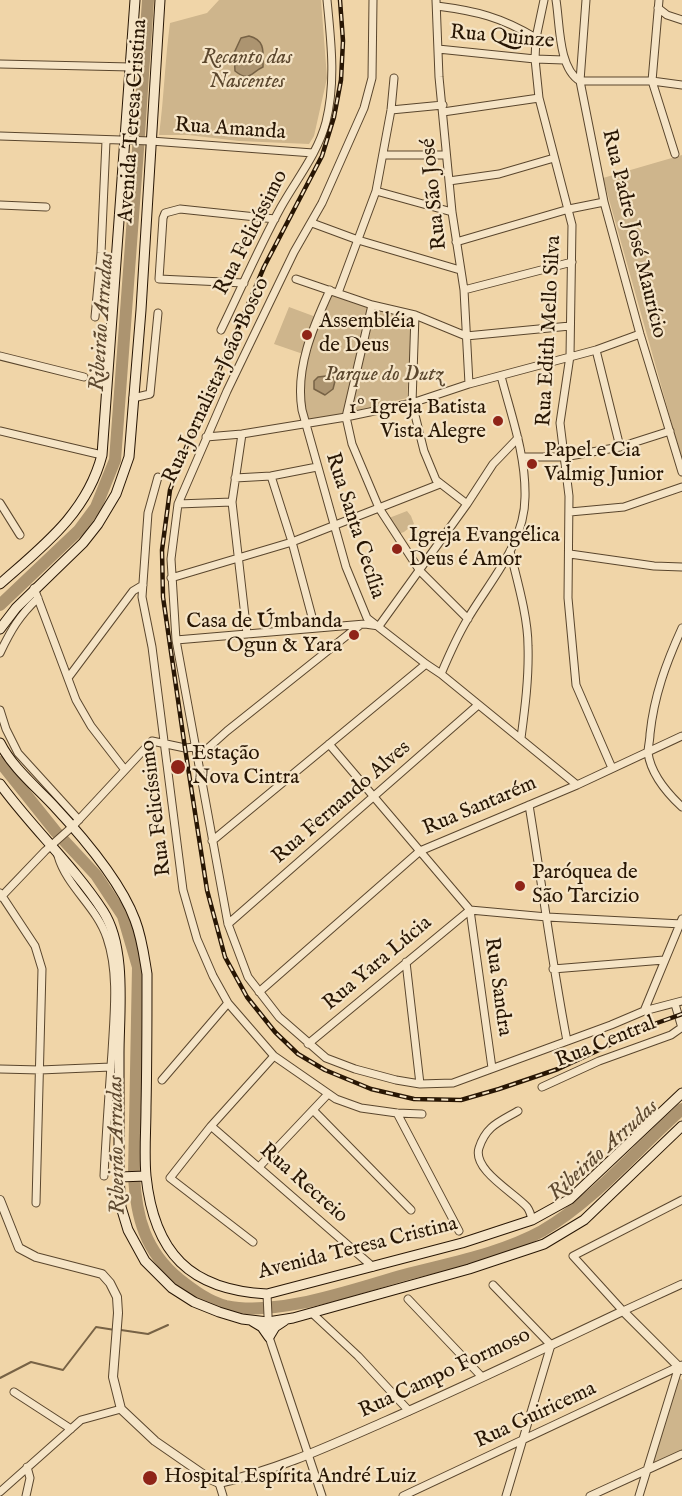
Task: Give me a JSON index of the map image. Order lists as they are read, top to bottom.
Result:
{
  "streets": {
    "main road": ["Avenida Teresa Cristina"],
    "street": [
      "Rua Quinze",
      "Rua Amanda",
      "Rua São José",
      "Rua Felicíssimo",
      "Rua Padre José Maurício",
      "Rua Edith Mello Silva",
      "Rua Jornalista João Bosco",
      "Rua Santa Cecília",
      "Rua Fernando Alves",
      "Rua Santarém",
      "Rua Yara Lúcia",
      "Rua Sandra",
      "Rua Central",
      "Rua Recreio",
      "Rua Campo Formoso",
      "Rua Guiricema"
    ]
  },
  "crossings": [
    ["Rua Quinze", "Rua São José"],
    ["Rua Quinze", "Rua Edith Mello Silva"],
    ["Avenida Teresa Cristina", "Rua Amanda"],
    ["Avenida Teresa Cristina", "Rua Recreio"],
    ["Rua Amanda", "Rua Felicíssimo"],
    ["Rua Edith Mello Silva", "Rua Santarém"],
    ["Rua Jornalista João Bosco", "Rua Fernando Alves"],
    ["Rua Jornalista João Bosco", "Rua Santarém"],
    ["Rua Jornalista João Bosco", "Rua Yara Lúcia"],
    ["Rua Jornalista João Bosco", "Rua Sandra"],
    ["Rua Santa Cecília", "Rua Fernando Alves"],
    ["Rua Santa Cecília", "Rua Santarém"],
    ["Rua Yara Lúcia", "Rua Sandra"]
  ],
  "water": ["Ribeirão Arrudas"],
  "parks": ["Recanto das Nascentes", "Parque do Dutz"],
  "places": [
    "Assembléia de Deus",
    "1º Igreja Batista Vista Alegre",
    "Papel e Cia Valmig Junior",
    "Igreja Evangélica Deus é Amor",
    "Casa de Úmbanda Ogun & Yara",
    "Estação Nova Cintra",
    "Paróquea de São Tarcizio",
    "Hospital Espírita André Luiz"
  ]
}
